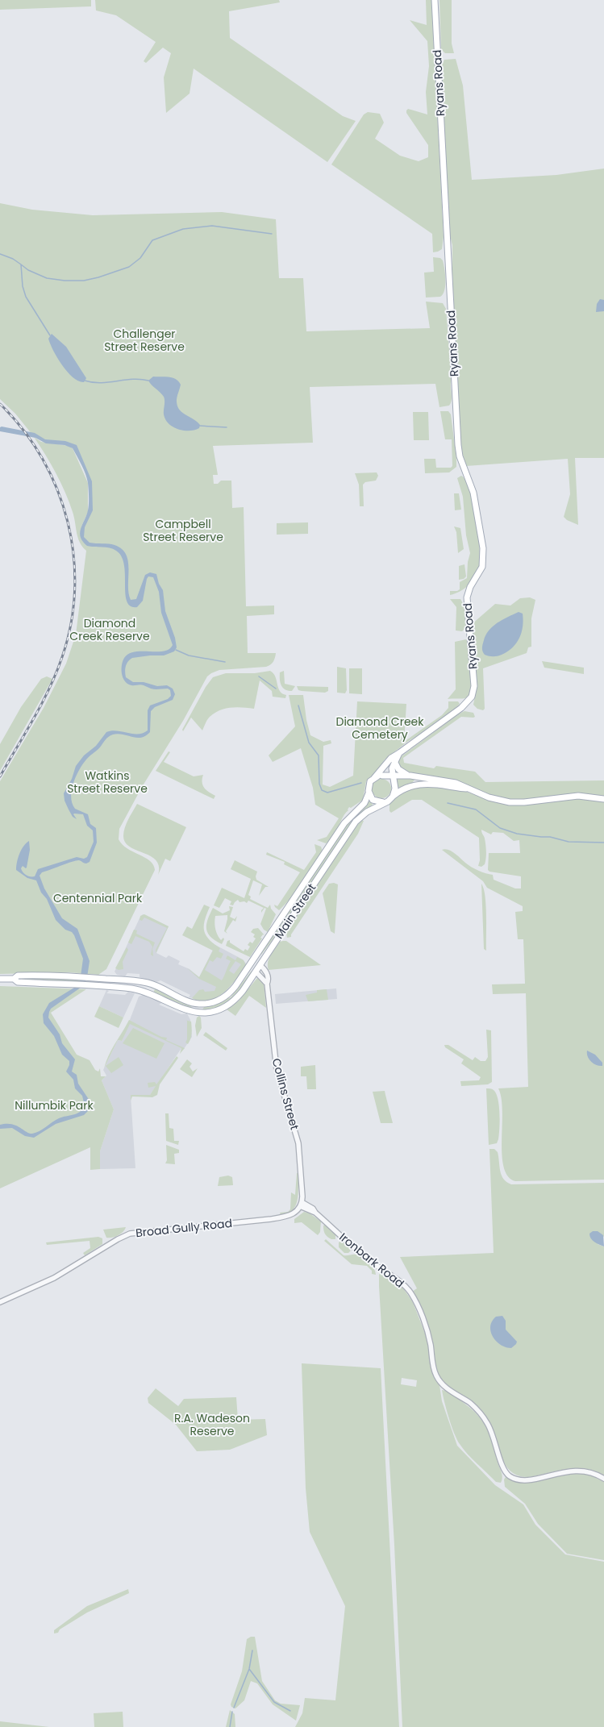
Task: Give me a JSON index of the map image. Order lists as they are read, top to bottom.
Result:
{
  "streets": {
    "main road": ["Ryans Road", "Main Street"],
    "street": ["Collins Street", "Broad Gully Road", "Ironbark Road"]
  },
  "crossings": [
    ["Main Street", "Collins Street"],
    ["Collins Street", "Broad Gully Road"],
    ["Collins Street", "Ironbark Road"],
    ["Broad Gully Road", "Ironbark Road"]
  ],
  "parks": [
    "Challenger Street Reserve",
    "Campbell Street Reserve",
    "Diamond Creek Reserve",
    "Diamond Creek Cemetery",
    "Watkins Street Reserve",
    "Centennial Park",
    "Nillumbik Park",
    "R.A. Wadeson Reserve"
  ]
}
